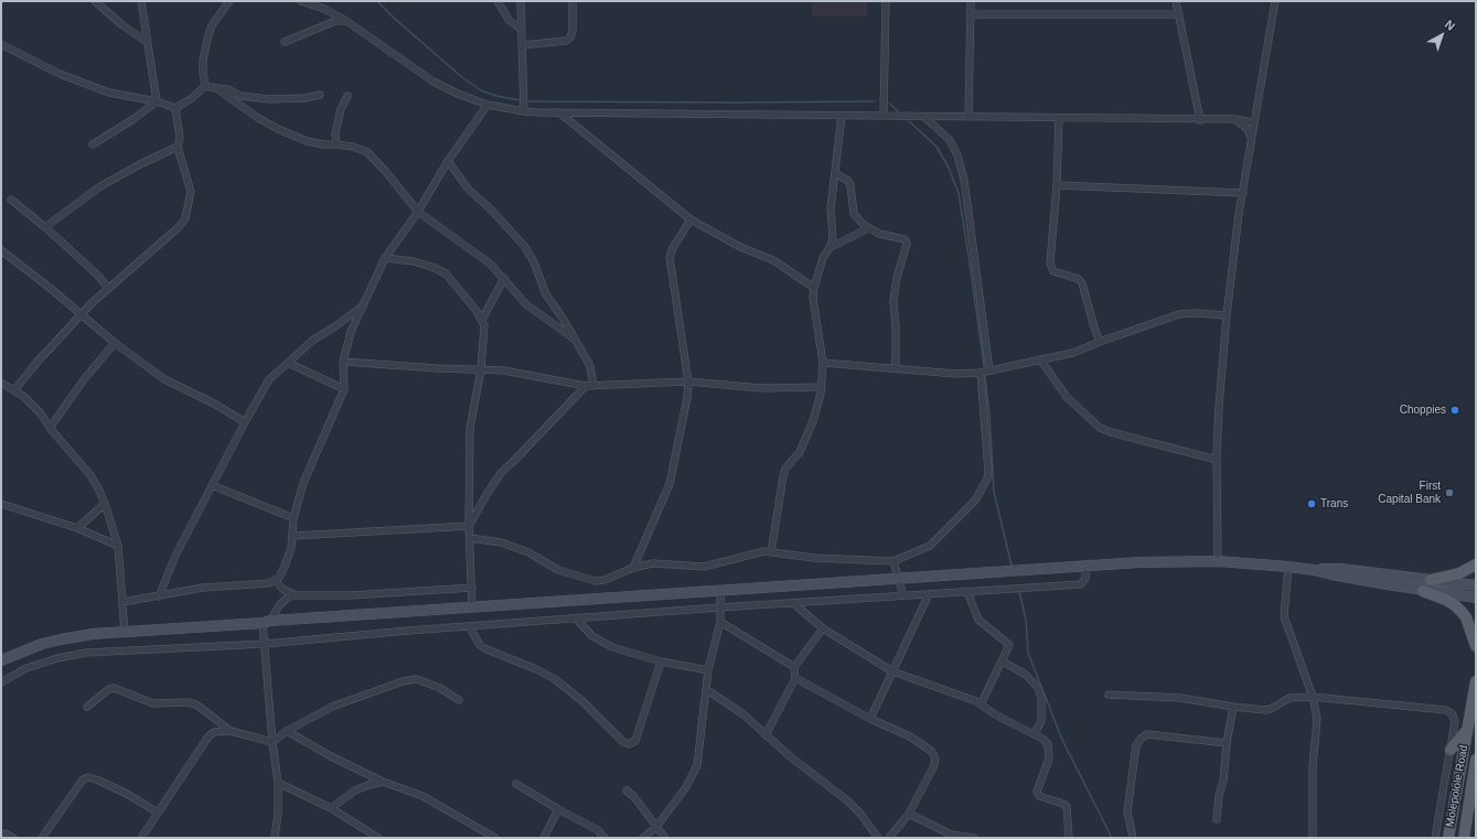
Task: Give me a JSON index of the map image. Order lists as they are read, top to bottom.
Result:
{
  "streets": {
    "main road": ["Molepolole Road"]
  },
  "places": ["Choppies", "First Capital Bank", "Trans"],
  "north": "top right"
}
